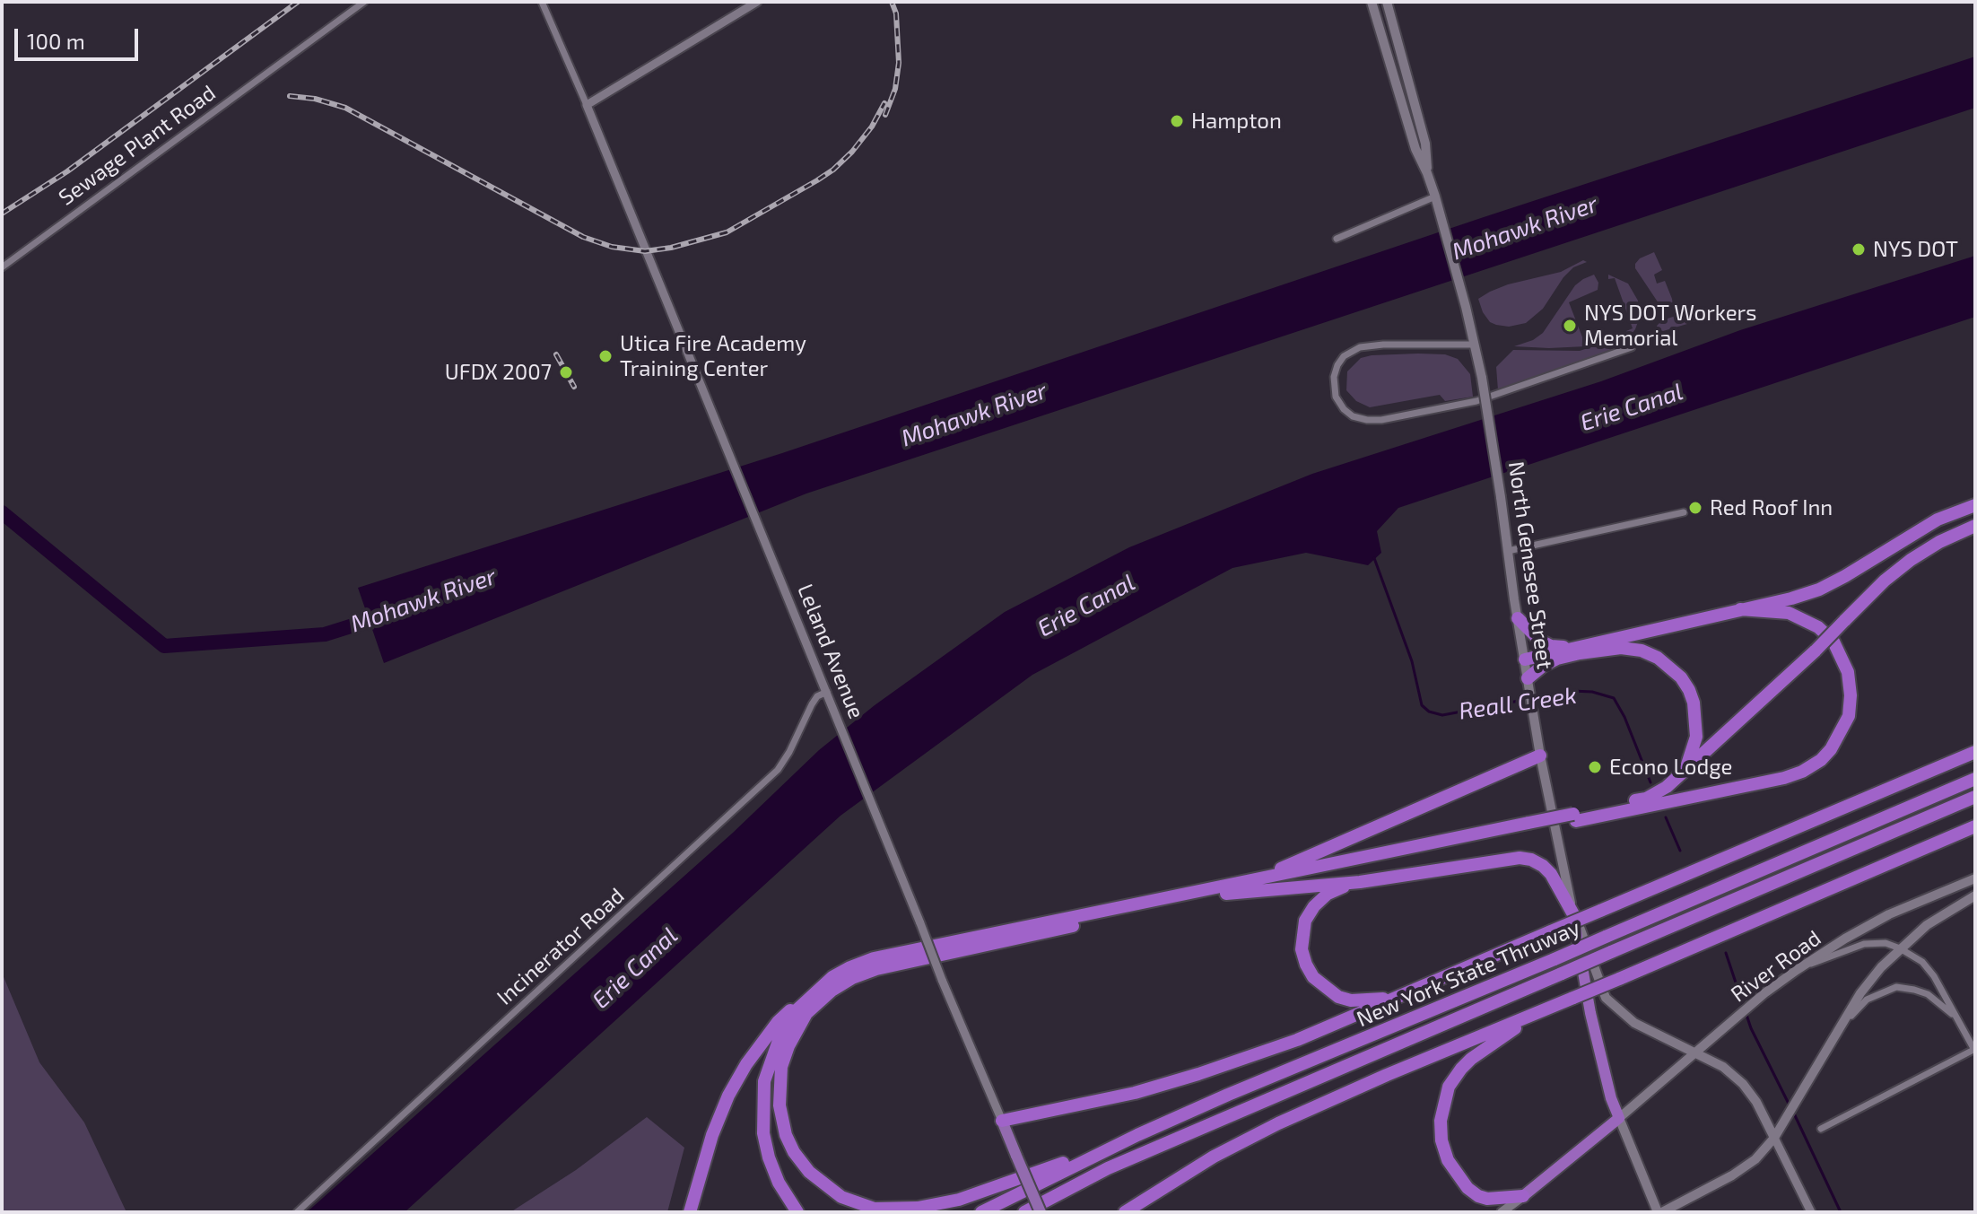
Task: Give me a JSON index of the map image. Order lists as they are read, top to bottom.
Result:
{
  "streets": {
    "highway": ["North Genesee Street", "New York State Thruway"],
    "main road": ["Leland Avenue", "River Road"],
    "street": ["Sewage Plant Road", "Incinerator Road"]
  },
  "crossings": [
    ["North Genesee Street", "River Road"],
    ["Leland Avenue", "Incinerator Road"]
  ],
  "water": ["Mohawk River", "Erie Canal", "Reall Creek"],
  "places": [
    "Hampton",
    "NYS DOT",
    "NYS DOT Workers Memorial",
    "Utica Fire Academy Training Center",
    "UFDX 2007",
    "Red Roof Inn",
    "Econo Lodge"
  ],
  "scale_bar": "100 m"
}
